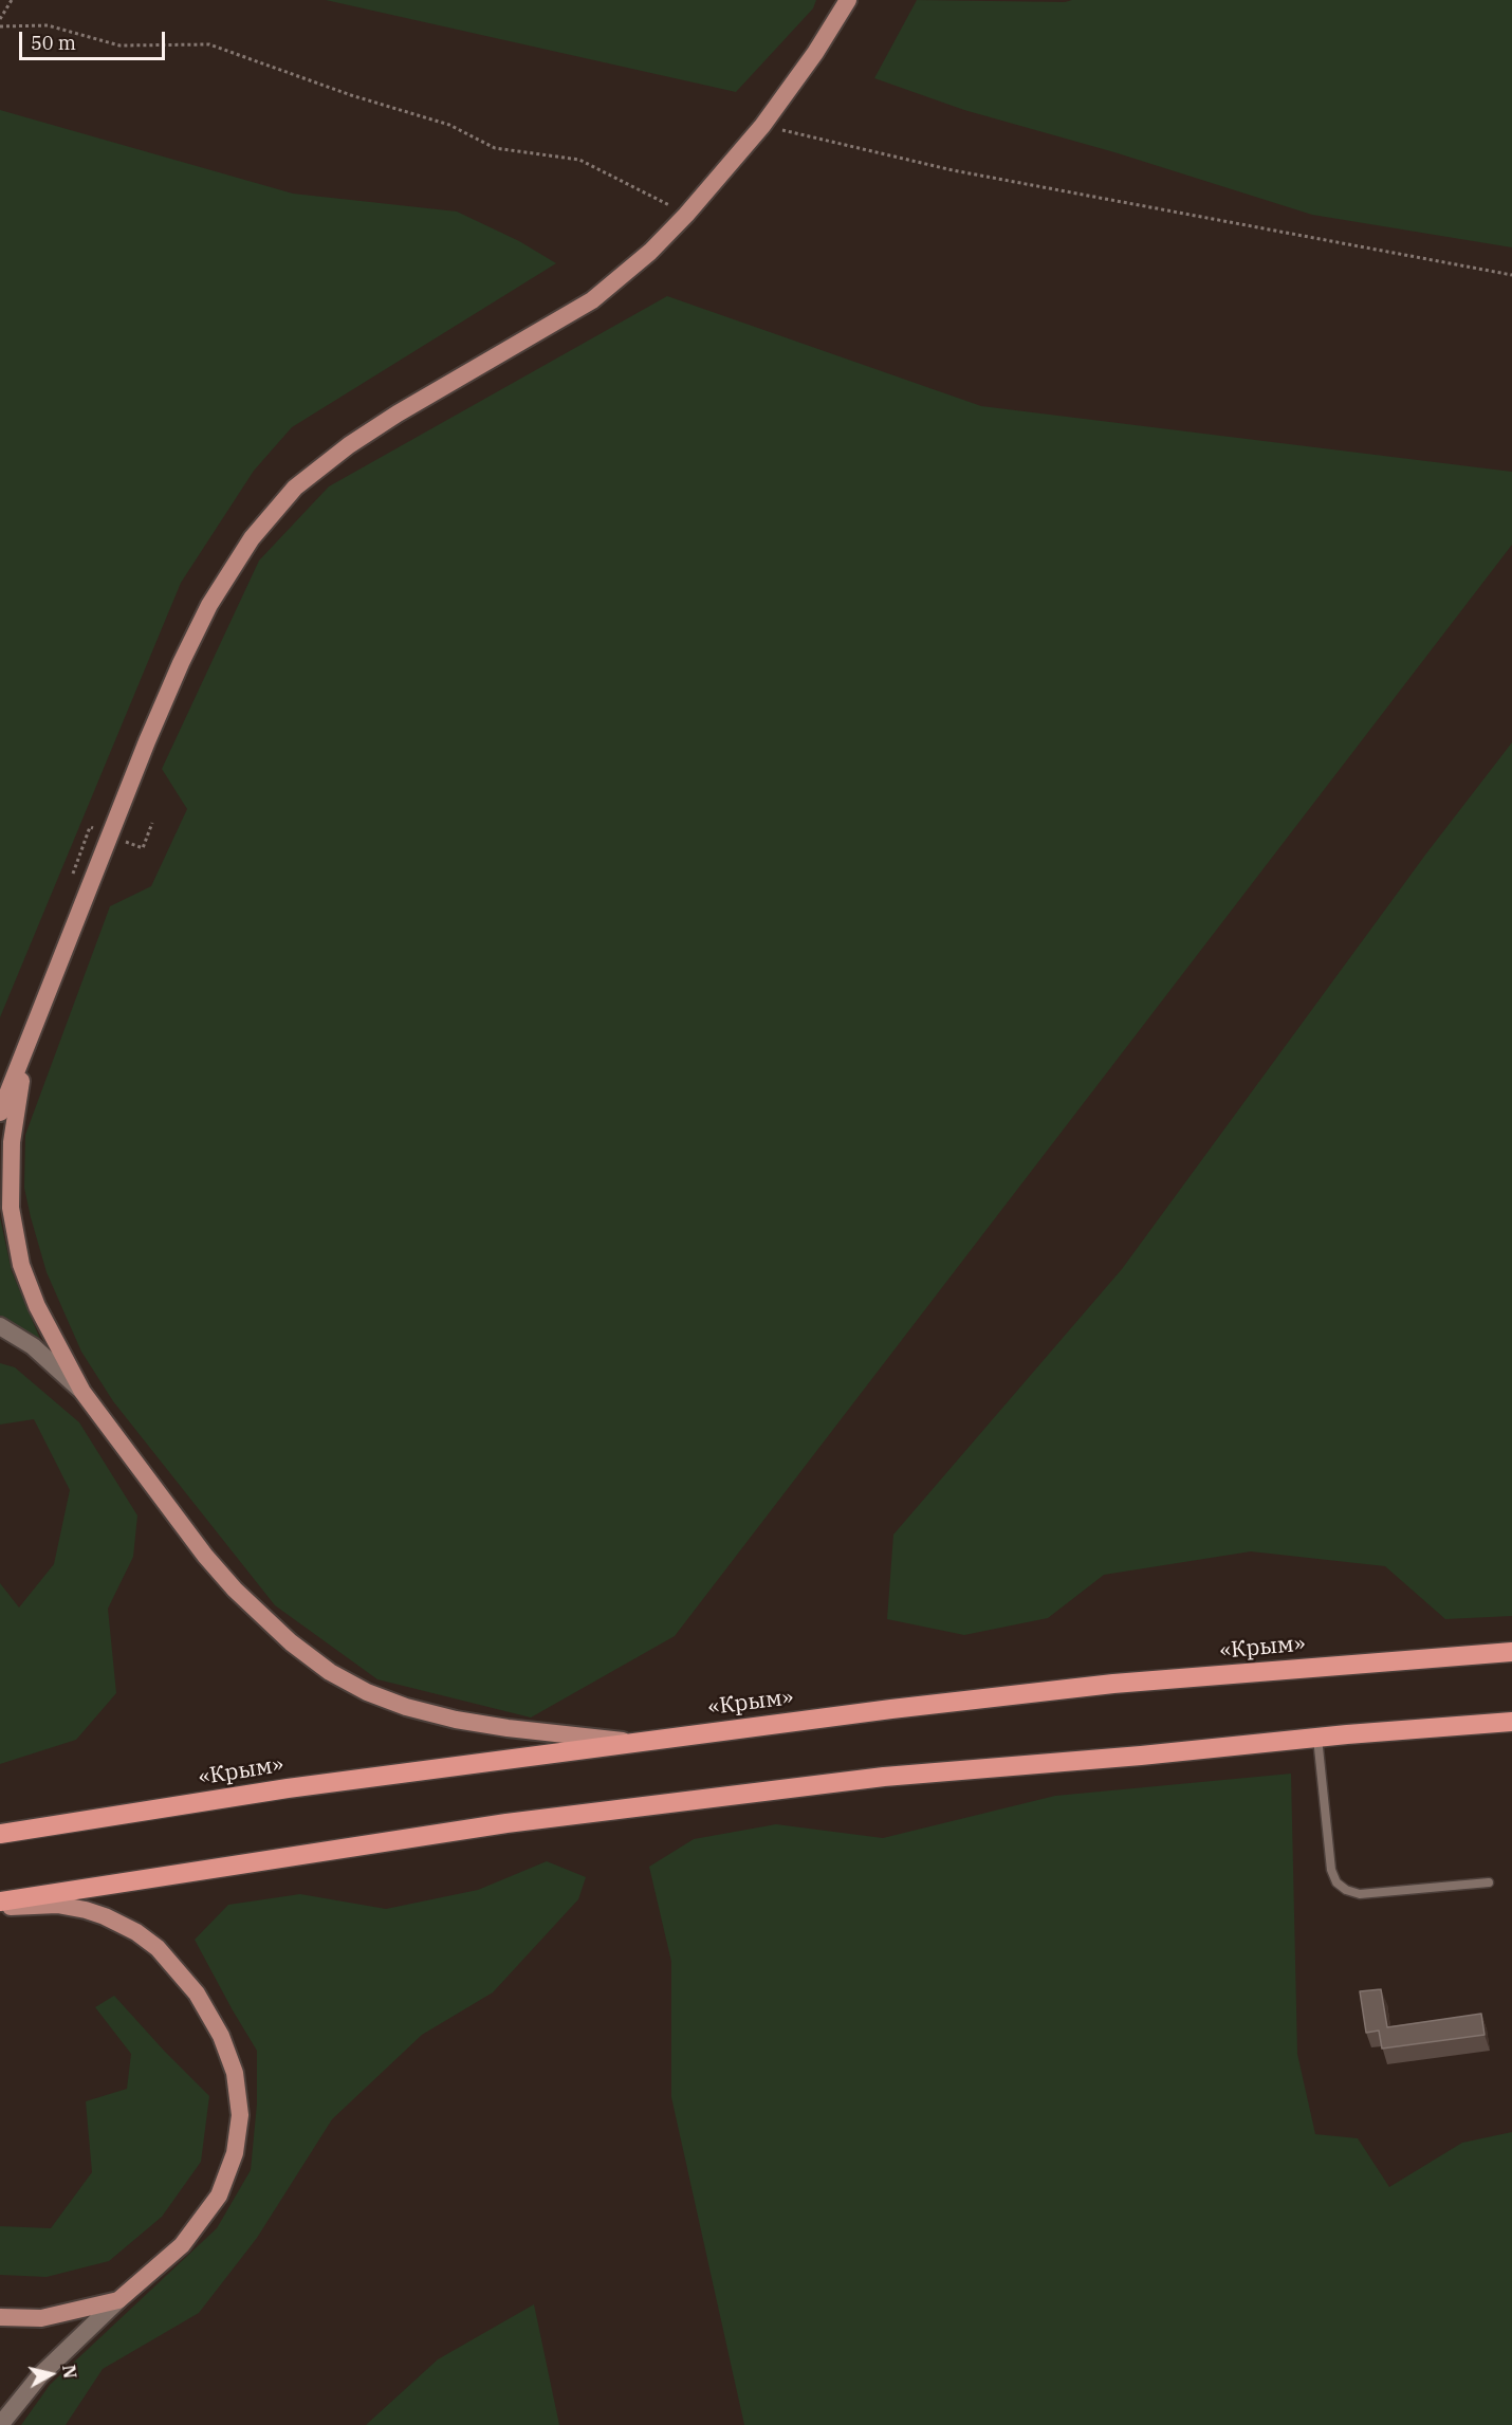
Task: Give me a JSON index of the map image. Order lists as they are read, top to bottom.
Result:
{
  "streets": {
    "highway": ["«Крым»"]
  },
  "scale_bar": "50 m",
  "north": "right"
}
